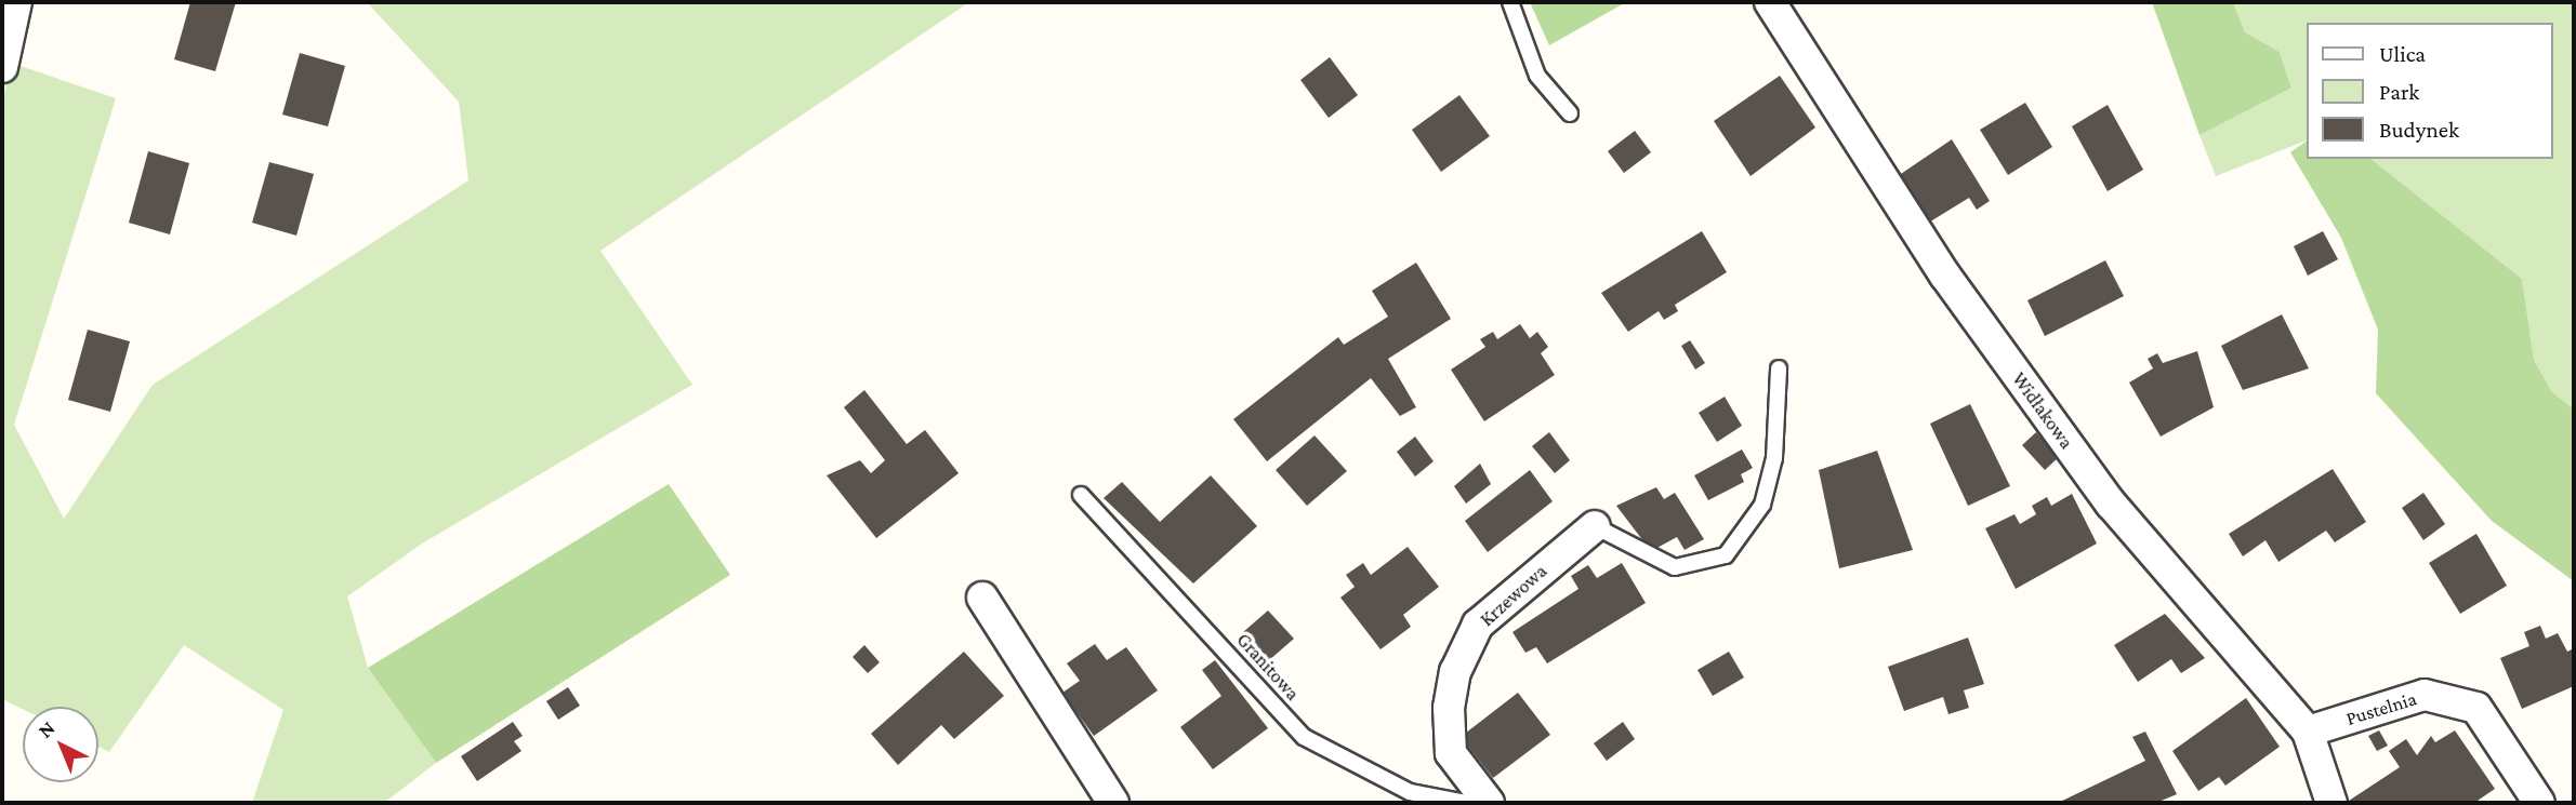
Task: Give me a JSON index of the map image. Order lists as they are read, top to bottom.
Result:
{
  "streets": {
    "street": ["Widłakowa", "Krzewowa", "Pustelnia"],
    "lane": ["Granitowa"]
  },
  "crossings": [
    ["Widłakowa", "Pustelnia"]
  ],
  "legend": ["Ulica", "Park", "Budynek"],
  "north": "top left"
}
